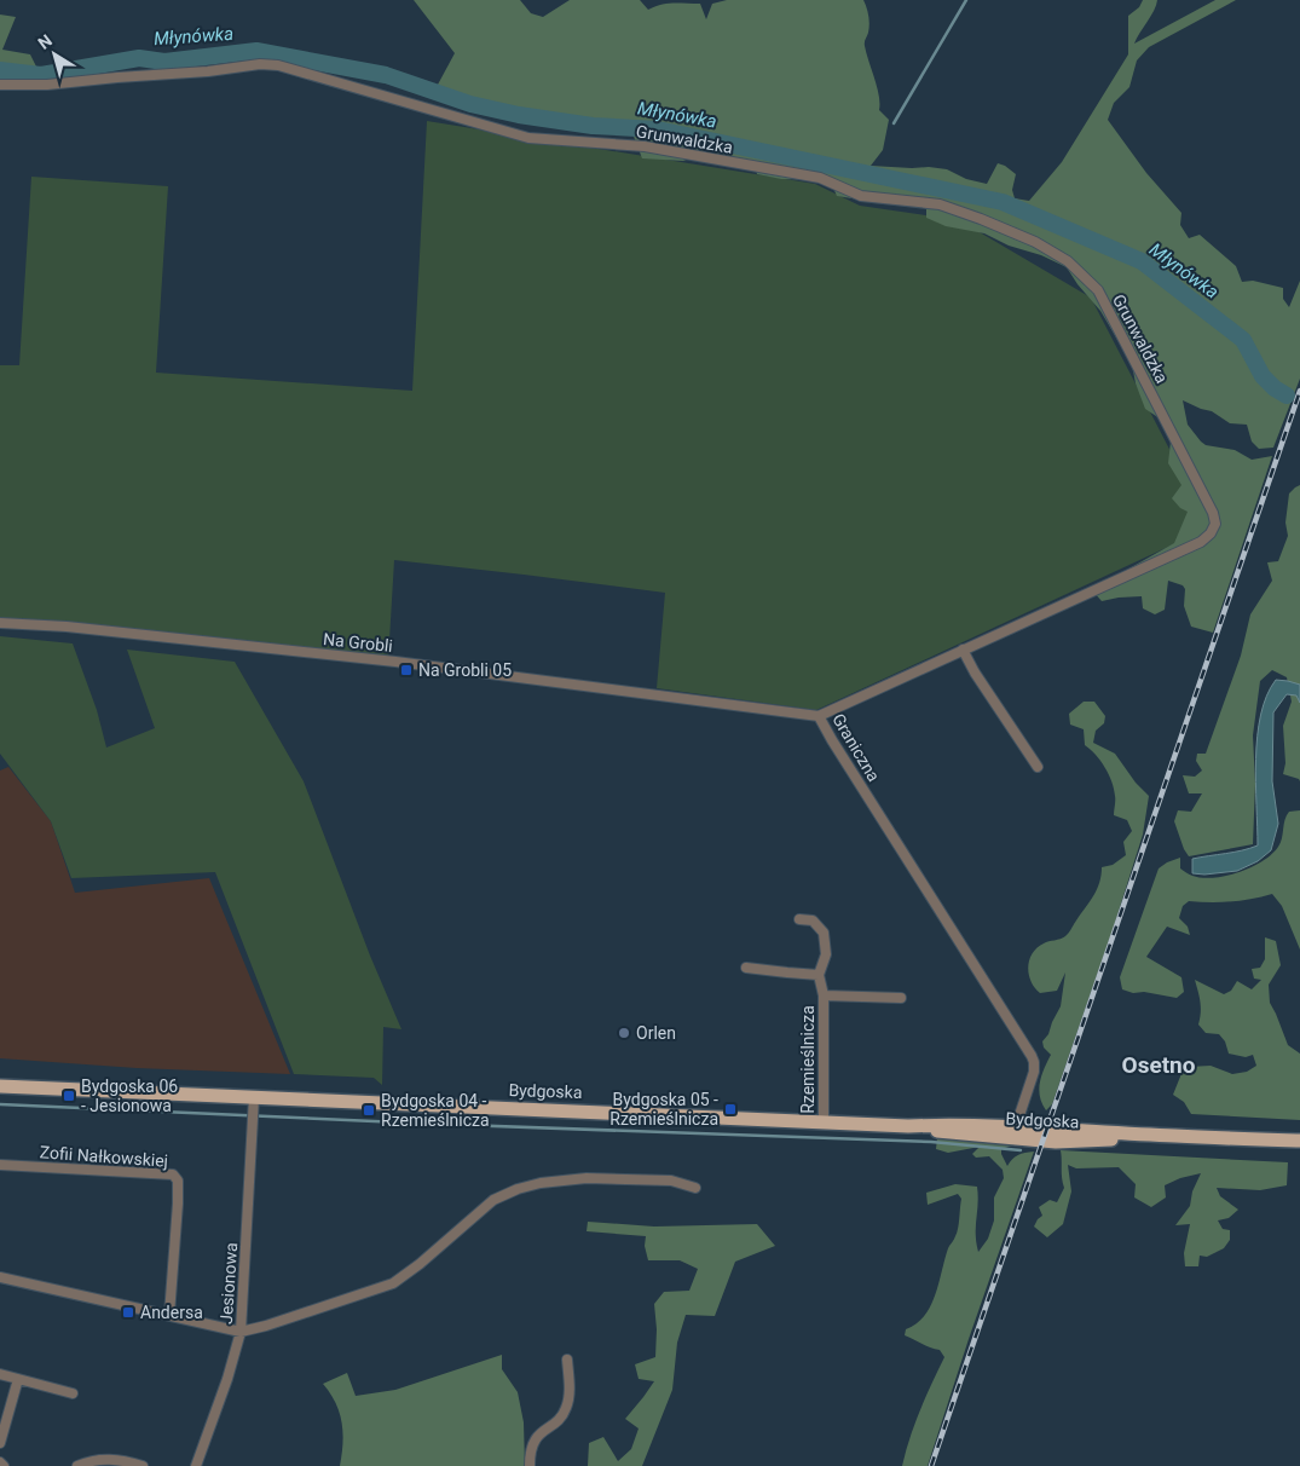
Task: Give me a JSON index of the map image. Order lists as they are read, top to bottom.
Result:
{
  "streets": {
    "main road": ["Bydgoska"],
    "street": [
      "Grunwaldzka",
      "Na Grobli",
      "Graniczna",
      "Rzemieślnicza",
      "Zofii Nałkowskiej",
      "Jesionowa"
    ]
  },
  "crossings": [
    ["Grunwaldzka", "Graniczna"],
    ["Na Grobli", "Graniczna"],
    ["Graniczna", "Bydgoska"],
    ["Rzemieślnicza", "Bydgoska"],
    ["Bydgoska", "Jesionowa"]
  ],
  "districts": ["Osetno"],
  "water": ["Młynówka"],
  "places": {
    "transit": [
      "Na Grobli 05",
      "Bydgoska 06 - Jesionowa",
      "Bydgoska 05 - Rzemieślnicza",
      "Bydgoska 04 - Rzemieślnicza",
      "Andersa"
    ],
    "other": ["Orlen"]
  },
  "north": "top left"
}
